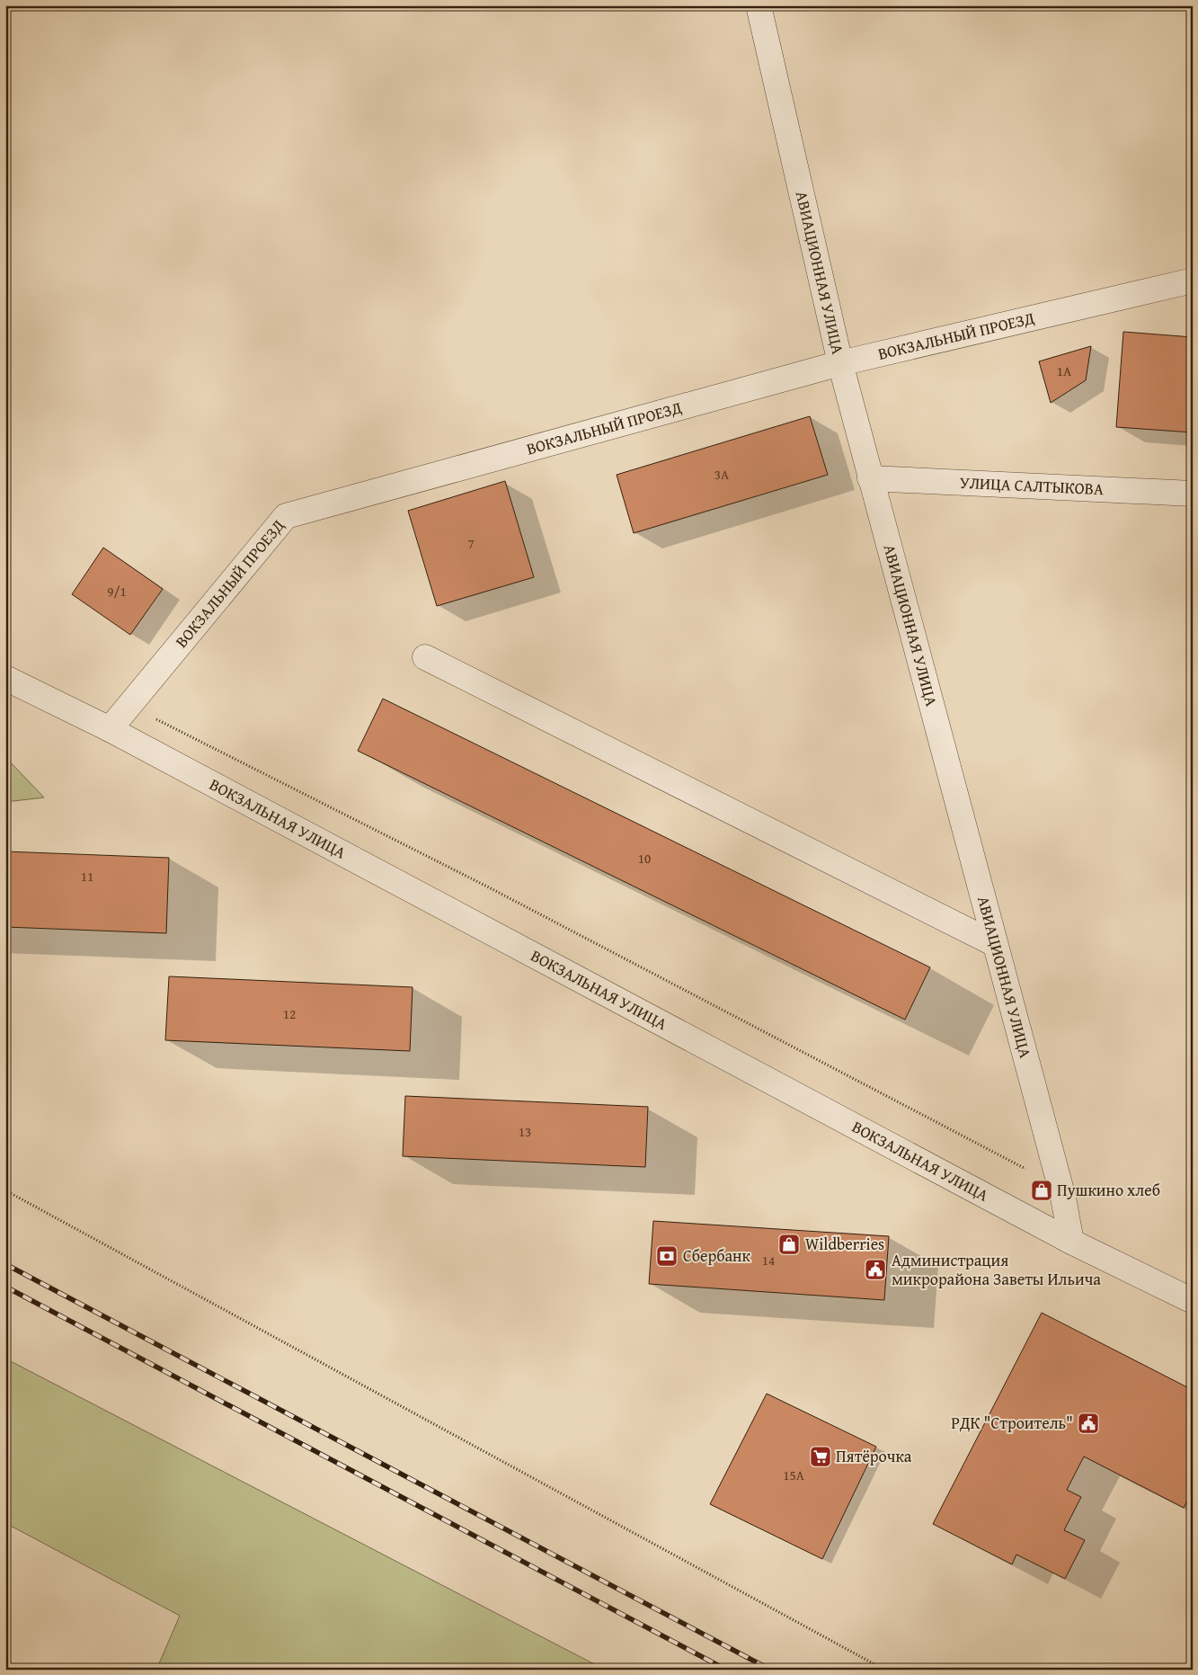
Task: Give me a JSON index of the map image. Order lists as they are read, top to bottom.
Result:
{
  "streets": {
    "street": [
      "АВИАЦИОННАЯ УЛИЦА",
      "ВОКЗАЛЬНЫЙ ПРОЕЗД",
      "УЛИЦА САЛТЫКОВА",
      "ВОКЗАЛЬНАЯ УЛИЦА"
    ]
  },
  "crossings": [
    ["АВИАЦИОННАЯ УЛИЦА", "ВОКЗАЛЬНЫЙ ПРОЕЗД"],
    ["АВИАЦИОННАЯ УЛИЦА", "УЛИЦА САЛТЫКОВА"],
    ["АВИАЦИОННАЯ УЛИЦА", "ВОКЗАЛЬНАЯ УЛИЦА"],
    ["ВОКЗАЛЬНЫЙ ПРОЕЗД", "ВОКЗАЛЬНАЯ УЛИЦА"]
  ],
  "places": {
    "shop": ["Пушкино хлеб", "Wildberries"],
    "bank": ["Сбербанк"],
    "public building": ["Администрация микрорайона Заветы Ильича", "РДК \"Строитель\""],
    "supermarket": ["Пятёрочка"]
  },
  "house_numbers": [
    "1А",
    "3А",
    "7",
    "9/1",
    "10",
    "11",
    "12",
    "13",
    "14",
    "15А"
  ]
}
